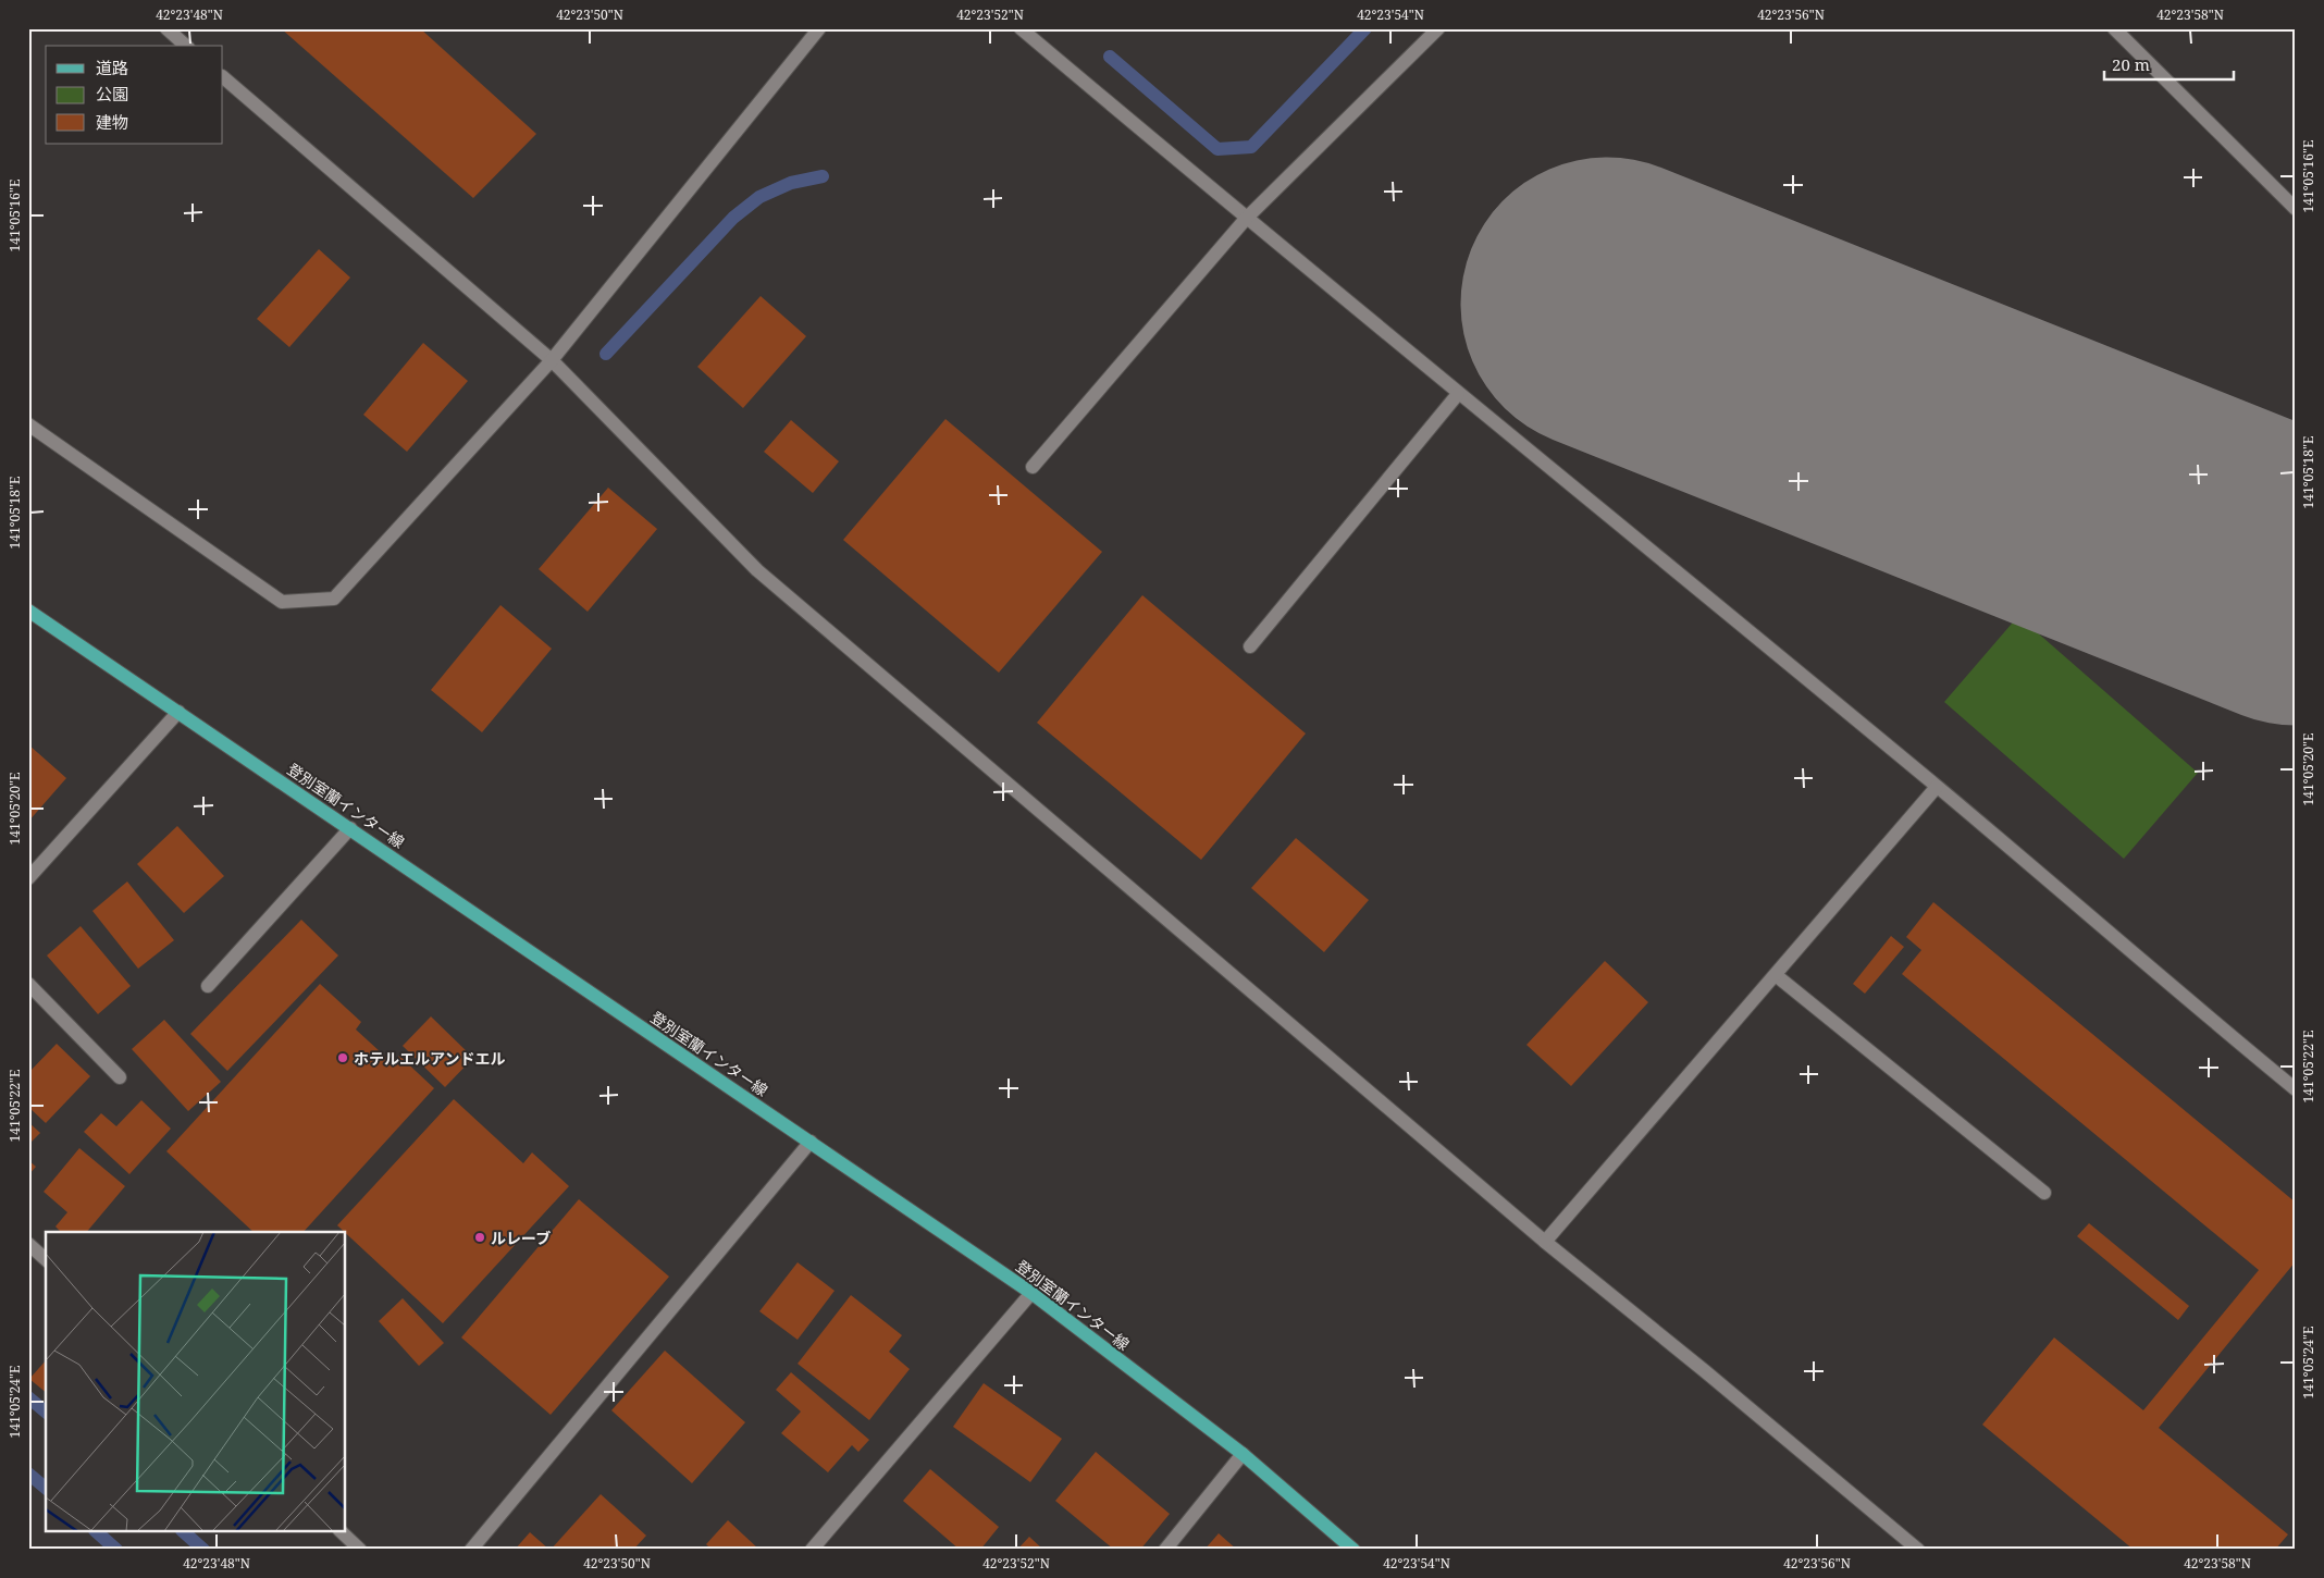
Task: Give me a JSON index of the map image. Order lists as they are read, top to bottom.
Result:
{
  "streets": {
    "main road": ["登別室蘭インター線"]
  },
  "places": ["ホテルエルアンドエル", "ルレーブ"],
  "legend": ["道路", "公園", "建物"],
  "scale_bar": "20 m",
  "coordinates": [
    "42°23'48\"N",
    "42°23'50\"N",
    "42°23'52\"N",
    "42°23'54\"N",
    "42°23'56\"N",
    "42°23'58\"N",
    "141°05'16\"E",
    "141°05'18\"E",
    "141°05'20\"E",
    "141°05'22\"E",
    "141°05'24\"E"
  ]
}
